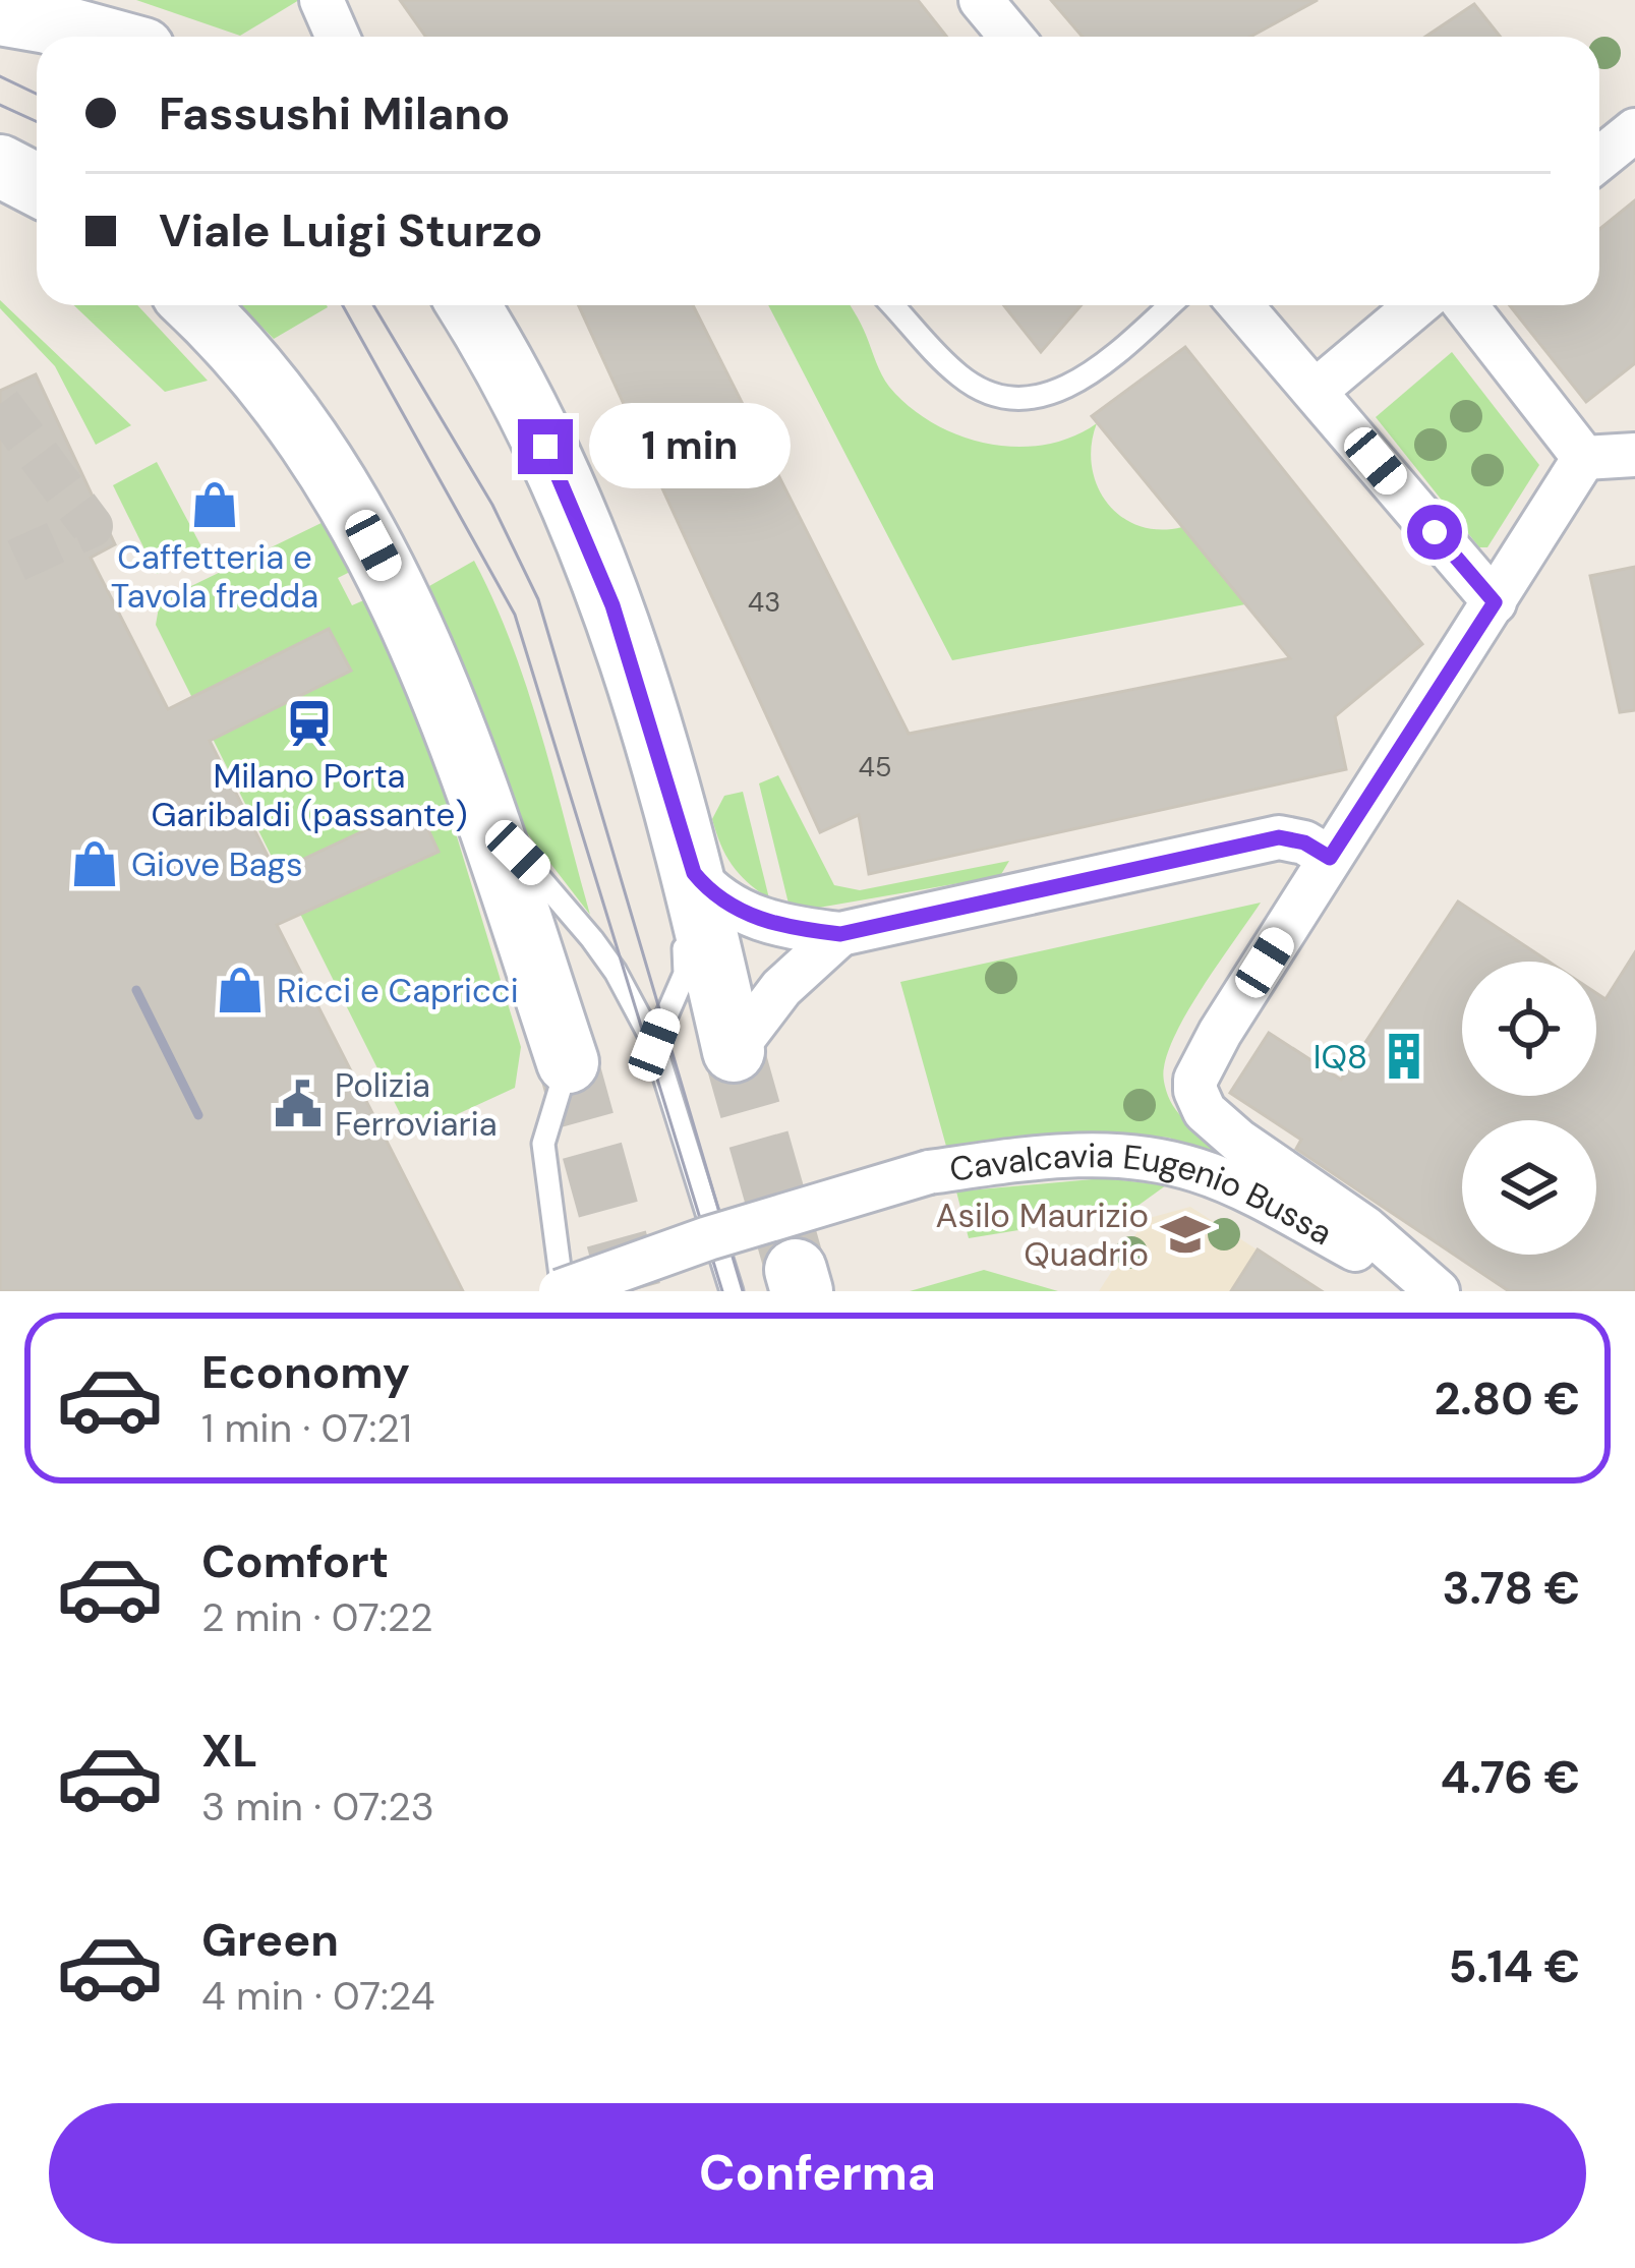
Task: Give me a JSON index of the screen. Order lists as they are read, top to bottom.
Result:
{
  "streets": {
    "street": ["Cavalcavia Eugenio Bussa"]
  },
  "places": {
    "shop": ["Caffetteria e Tavola fredda", "Giove Bags", "Ricci e Capricci"],
    "station": ["Milano Porta Garibaldi (passante)"],
    "building": ["IQ8"],
    "public building": ["Polizia Ferroviaria"],
    "school or university": ["Asilo Maurizio Quadrio"]
  },
  "house_numbers": ["43", "45"],
  "page": {
    "banner": ["Fassushi Milano", "Viale Luigi Sturzo"],
    "bubble": "1 min",
    "list": [
      {
        "name": "Economy",
        "note": "1 min · 07:21",
        "value": "2.80 €"
      },
      {
        "name": "Comfort",
        "note": "2 min · 07:22",
        "value": "3.78 €"
      },
      {
        "name": "XL",
        "note": "3 min · 07:23",
        "value": "4.76 €"
      },
      {
        "name": "Green",
        "note": "4 min · 07:24",
        "value": "5.14 €"
      }
    ],
    "buttons": "Conferma"
  }
}
